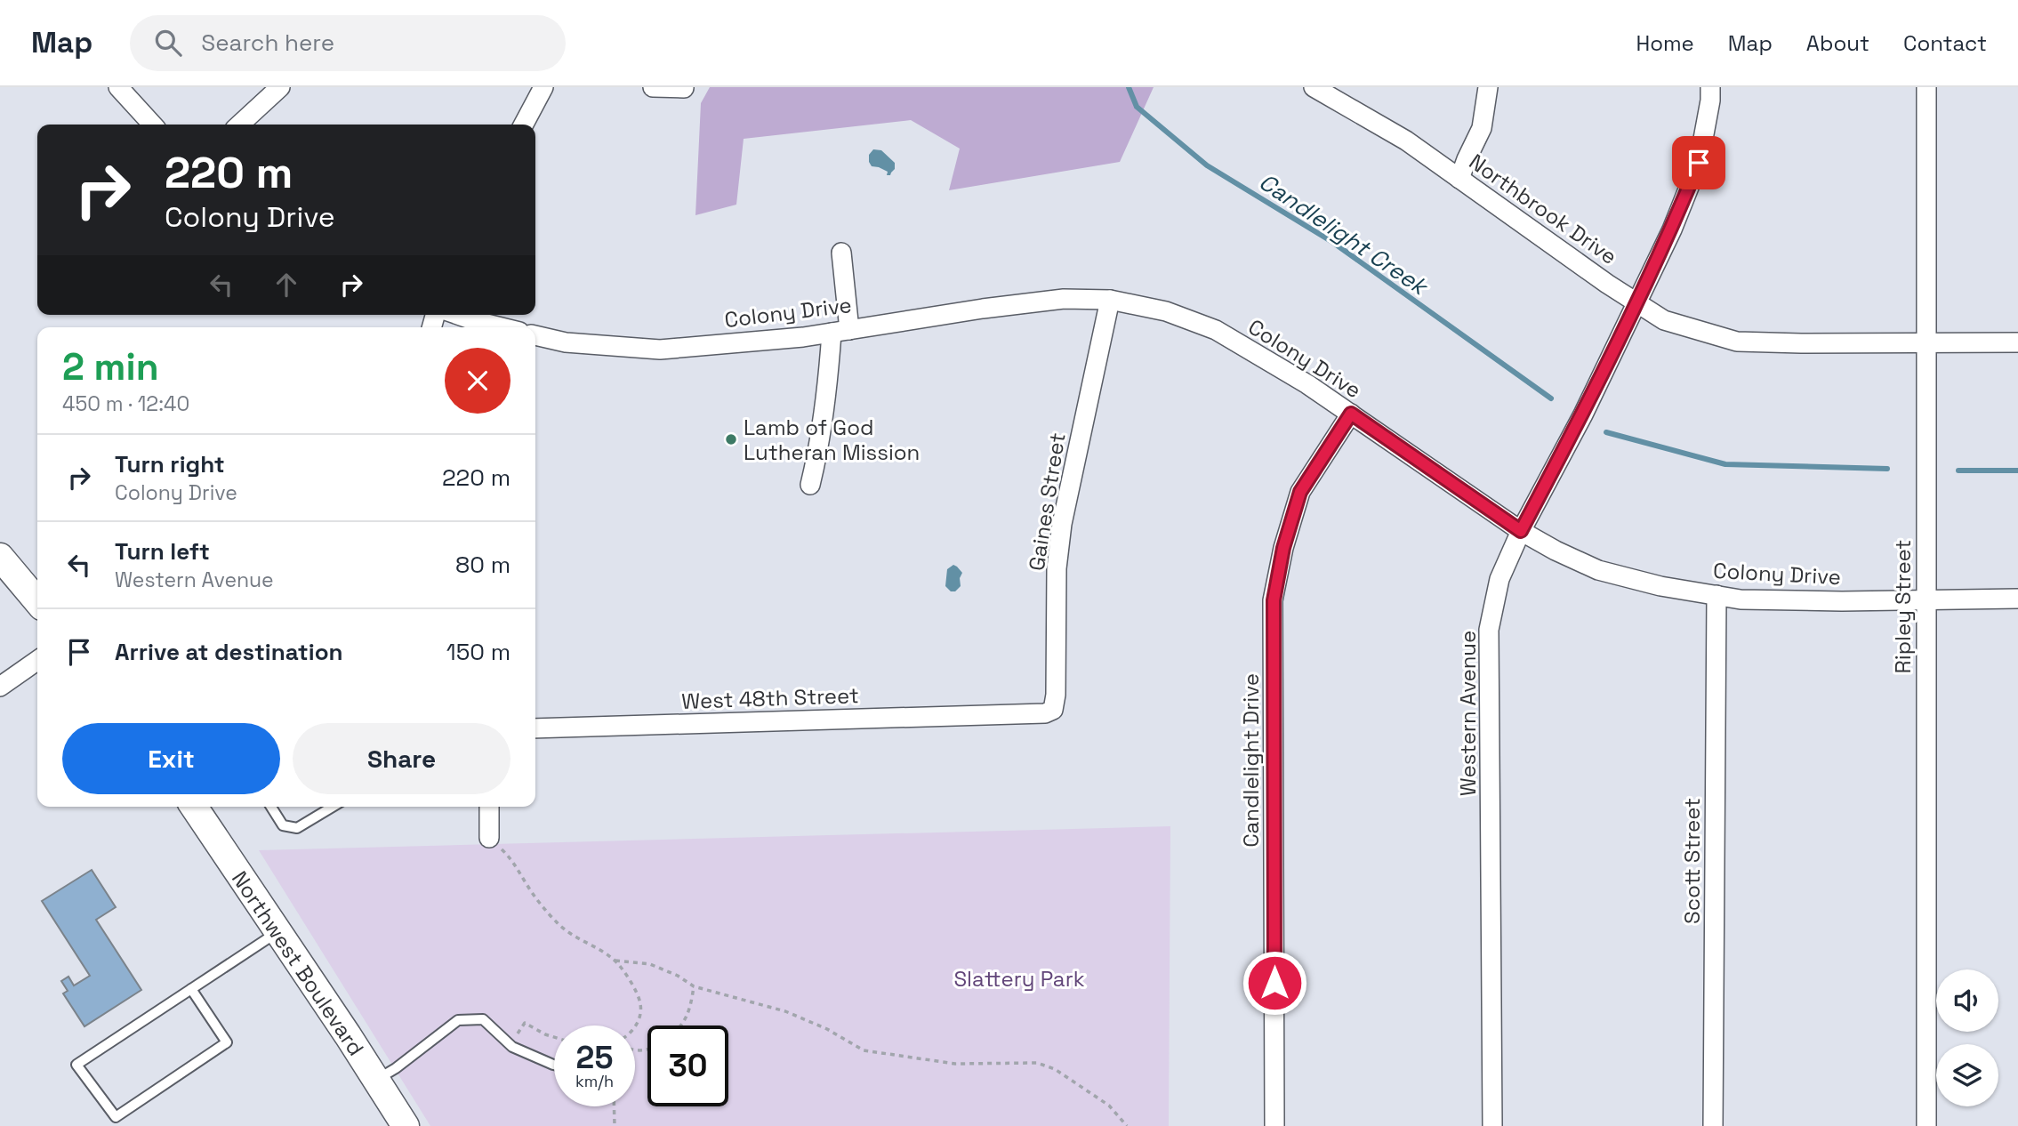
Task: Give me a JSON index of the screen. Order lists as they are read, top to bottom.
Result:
{
  "streets": {
    "main road": ["Northwest Boulevard"],
    "street": [
      "Northbrook Drive",
      "Colony Drive",
      "Gaines Street",
      "Ripley Street",
      "West 48th Street",
      "Western Avenue",
      "Candlelight Drive",
      "Scott Street"
    ]
  },
  "crossings": [
    ["Northbrook Drive", "Ripley Street"],
    ["Northbrook Drive", "Western Avenue"],
    ["Colony Drive", "Gaines Street"],
    ["Colony Drive", "Ripley Street"],
    ["Colony Drive", "Western Avenue"],
    ["Colony Drive", "Candlelight Drive"],
    ["Colony Drive", "Scott Street"],
    ["Gaines Street", "West 48th Street"]
  ],
  "water": ["Candlelight Creek"],
  "parks": ["Slattery Park"],
  "places": ["Lamb of God Lutheran Mission"],
  "page": {
    "header": "Map",
    "search": "Search here",
    "nav": [
      "Home",
      "Map",
      "About",
      "Contact"
    ],
    "turn": ["220 m", "Colony Drive"],
    "heading": ["2 min", "450 m · 12:40"],
    "list": [
      {
        "name": "Turn right",
        "note": "Colony Drive",
        "value": "220 m"
      },
      {
        "name": "Turn left",
        "note": "Western Avenue",
        "value": "80 m"
      },
      {
        "name": "Arrive at destination",
        "value": "150 m"
      }
    ],
    "buttons": ["Exit", "Share"],
    "speed": "25 km/h",
    "limit": "30"
  }
}
